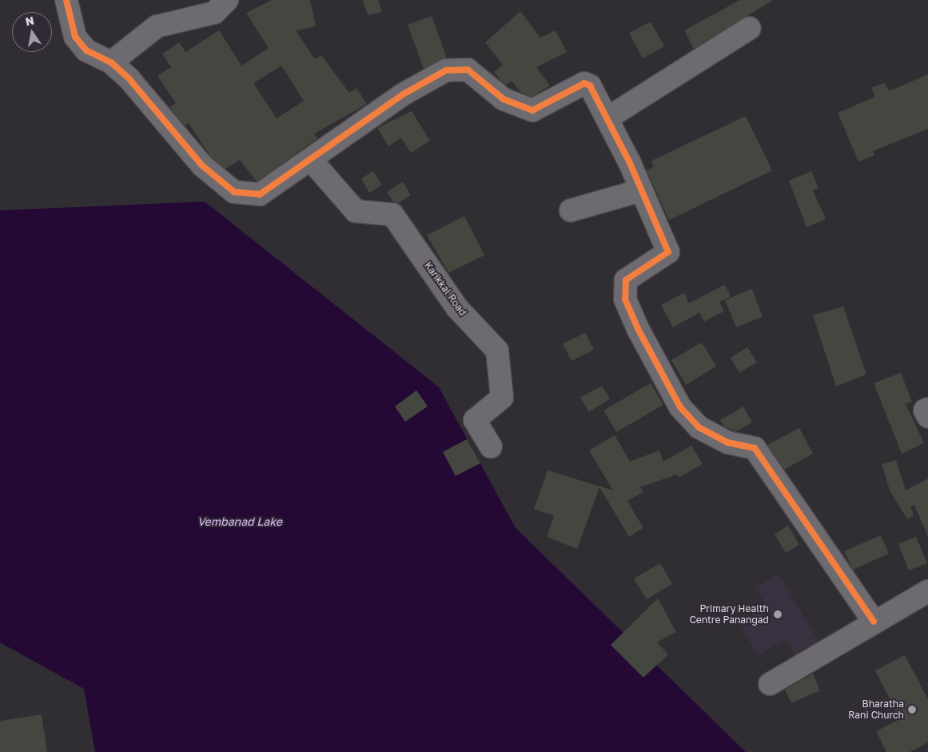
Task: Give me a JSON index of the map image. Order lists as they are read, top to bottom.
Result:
{
  "streets": {
    "street": ["Karikkal Road"]
  },
  "water": ["Vembanad Lake"],
  "places": ["Primary Health Centre Panangad", "Bharatha Rani Church"],
  "north": "top"
}
